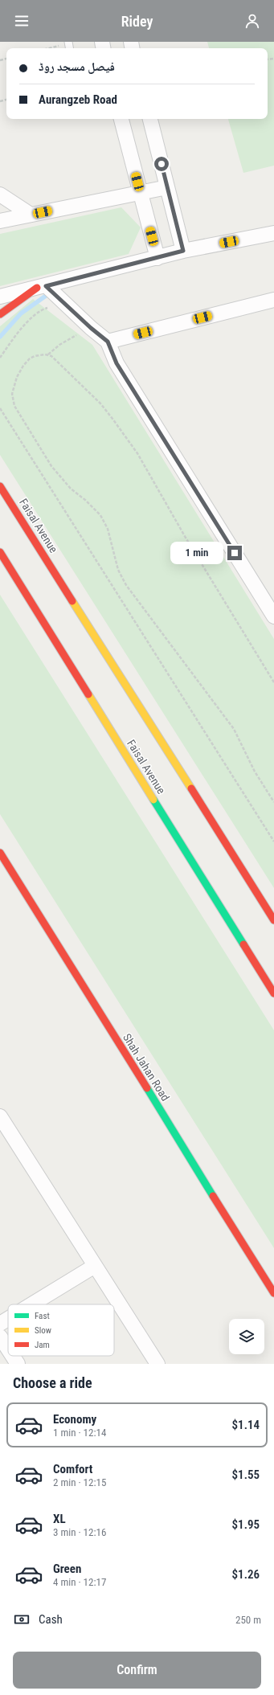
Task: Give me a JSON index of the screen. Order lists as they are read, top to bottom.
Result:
{
  "streets": {
    "main road": ["Faisal Avenue", "Shah Jahan Road"]
  },
  "legend": ["Fast", "Slow", "Jam"],
  "page": {
    "header": "Ridey",
    "banner": ["فیصل مسجد روڈ", "Aurangzeb Road"],
    "bubble": "1 min",
    "heading": "Choose a ride",
    "list": [
      {
        "name": "Economy",
        "note": "1 min · 12:14",
        "value": "$1.14"
      },
      {
        "name": "Comfort",
        "note": "2 min · 12:15",
        "value": "$1.55"
      },
      {
        "name": "XL",
        "note": "3 min · 12:16",
        "value": "$1.95"
      },
      {
        "name": "Green",
        "note": "4 min · 12:17",
        "value": "$1.26"
      }
    ],
    "pay": ["Cash", "250 m"],
    "buttons": "Confirm"
  }
}
